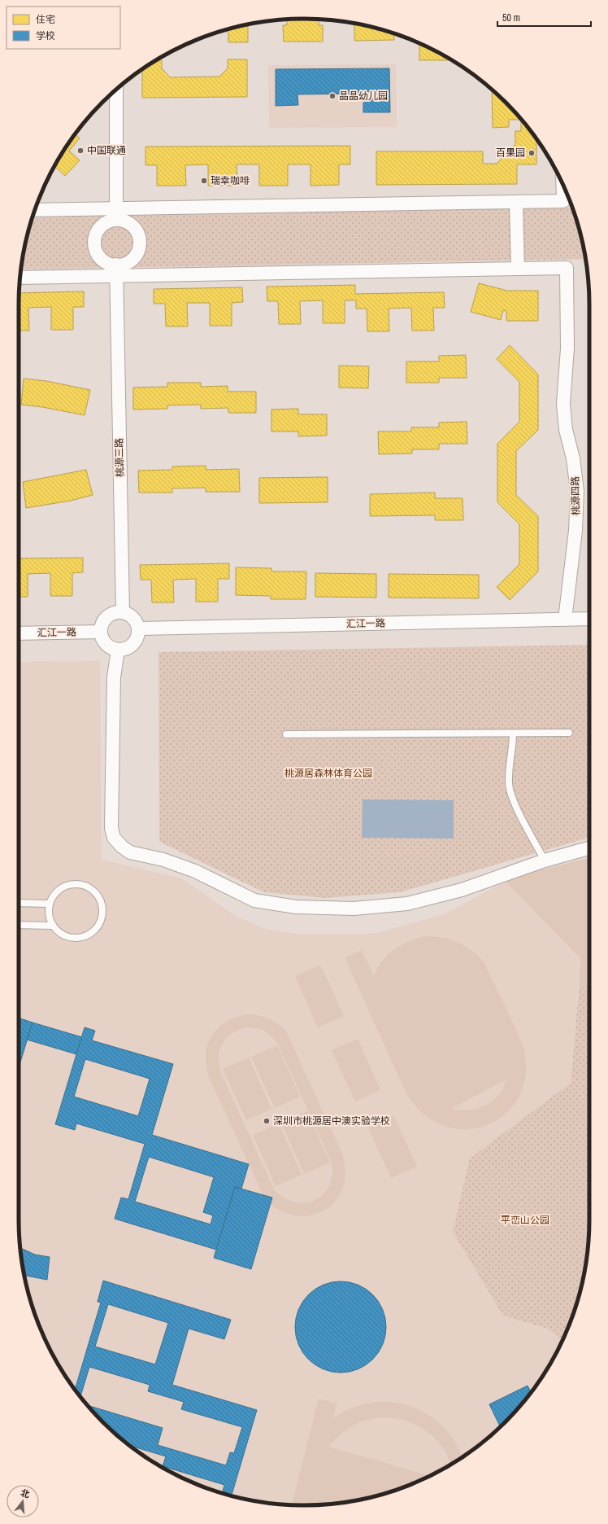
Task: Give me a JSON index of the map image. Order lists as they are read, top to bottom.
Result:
{
  "streets": {
    "street": ["桃源三路", "桃源四路", "汇江一路"]
  },
  "crossings": [
    ["桃源三路", "汇江一路"],
    ["桃源四路", "汇江一路"]
  ],
  "parks": ["桃源居森林体育公园", "平峦山公园"],
  "places": [
    "晶晶幼儿园",
    "中国联通",
    "百果园",
    "瑞幸咖啡",
    "深圳市桃源居中澳实验学校"
  ],
  "legend": ["住宅", "学校"],
  "scale_bar": "50 m",
  "north": "top"
}
